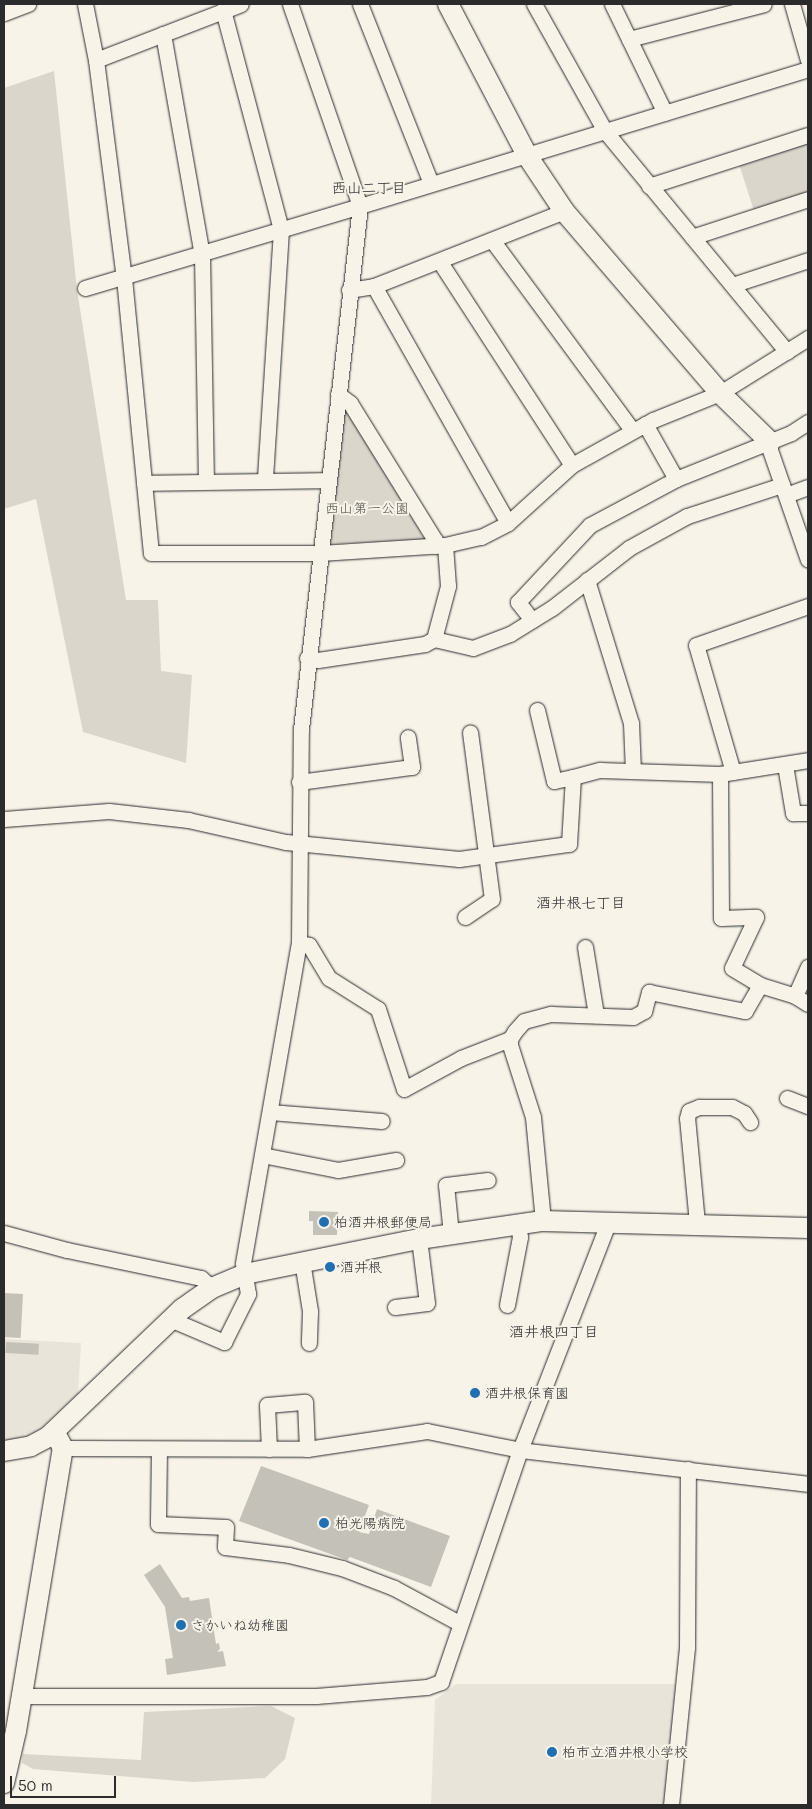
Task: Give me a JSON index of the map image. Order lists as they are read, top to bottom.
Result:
{
  "districts": ["西山二丁目", "酒井根七丁目", "酒井根四丁目"],
  "parks": ["西山第一公園"],
  "places": [
    "柏酒井根郵便局",
    "酒井根",
    "酒井根保育園",
    "柏光陽病院",
    "さかいね幼稚園",
    "柏市立酒井根小学校"
  ],
  "scale_bar": "50 m"
}
